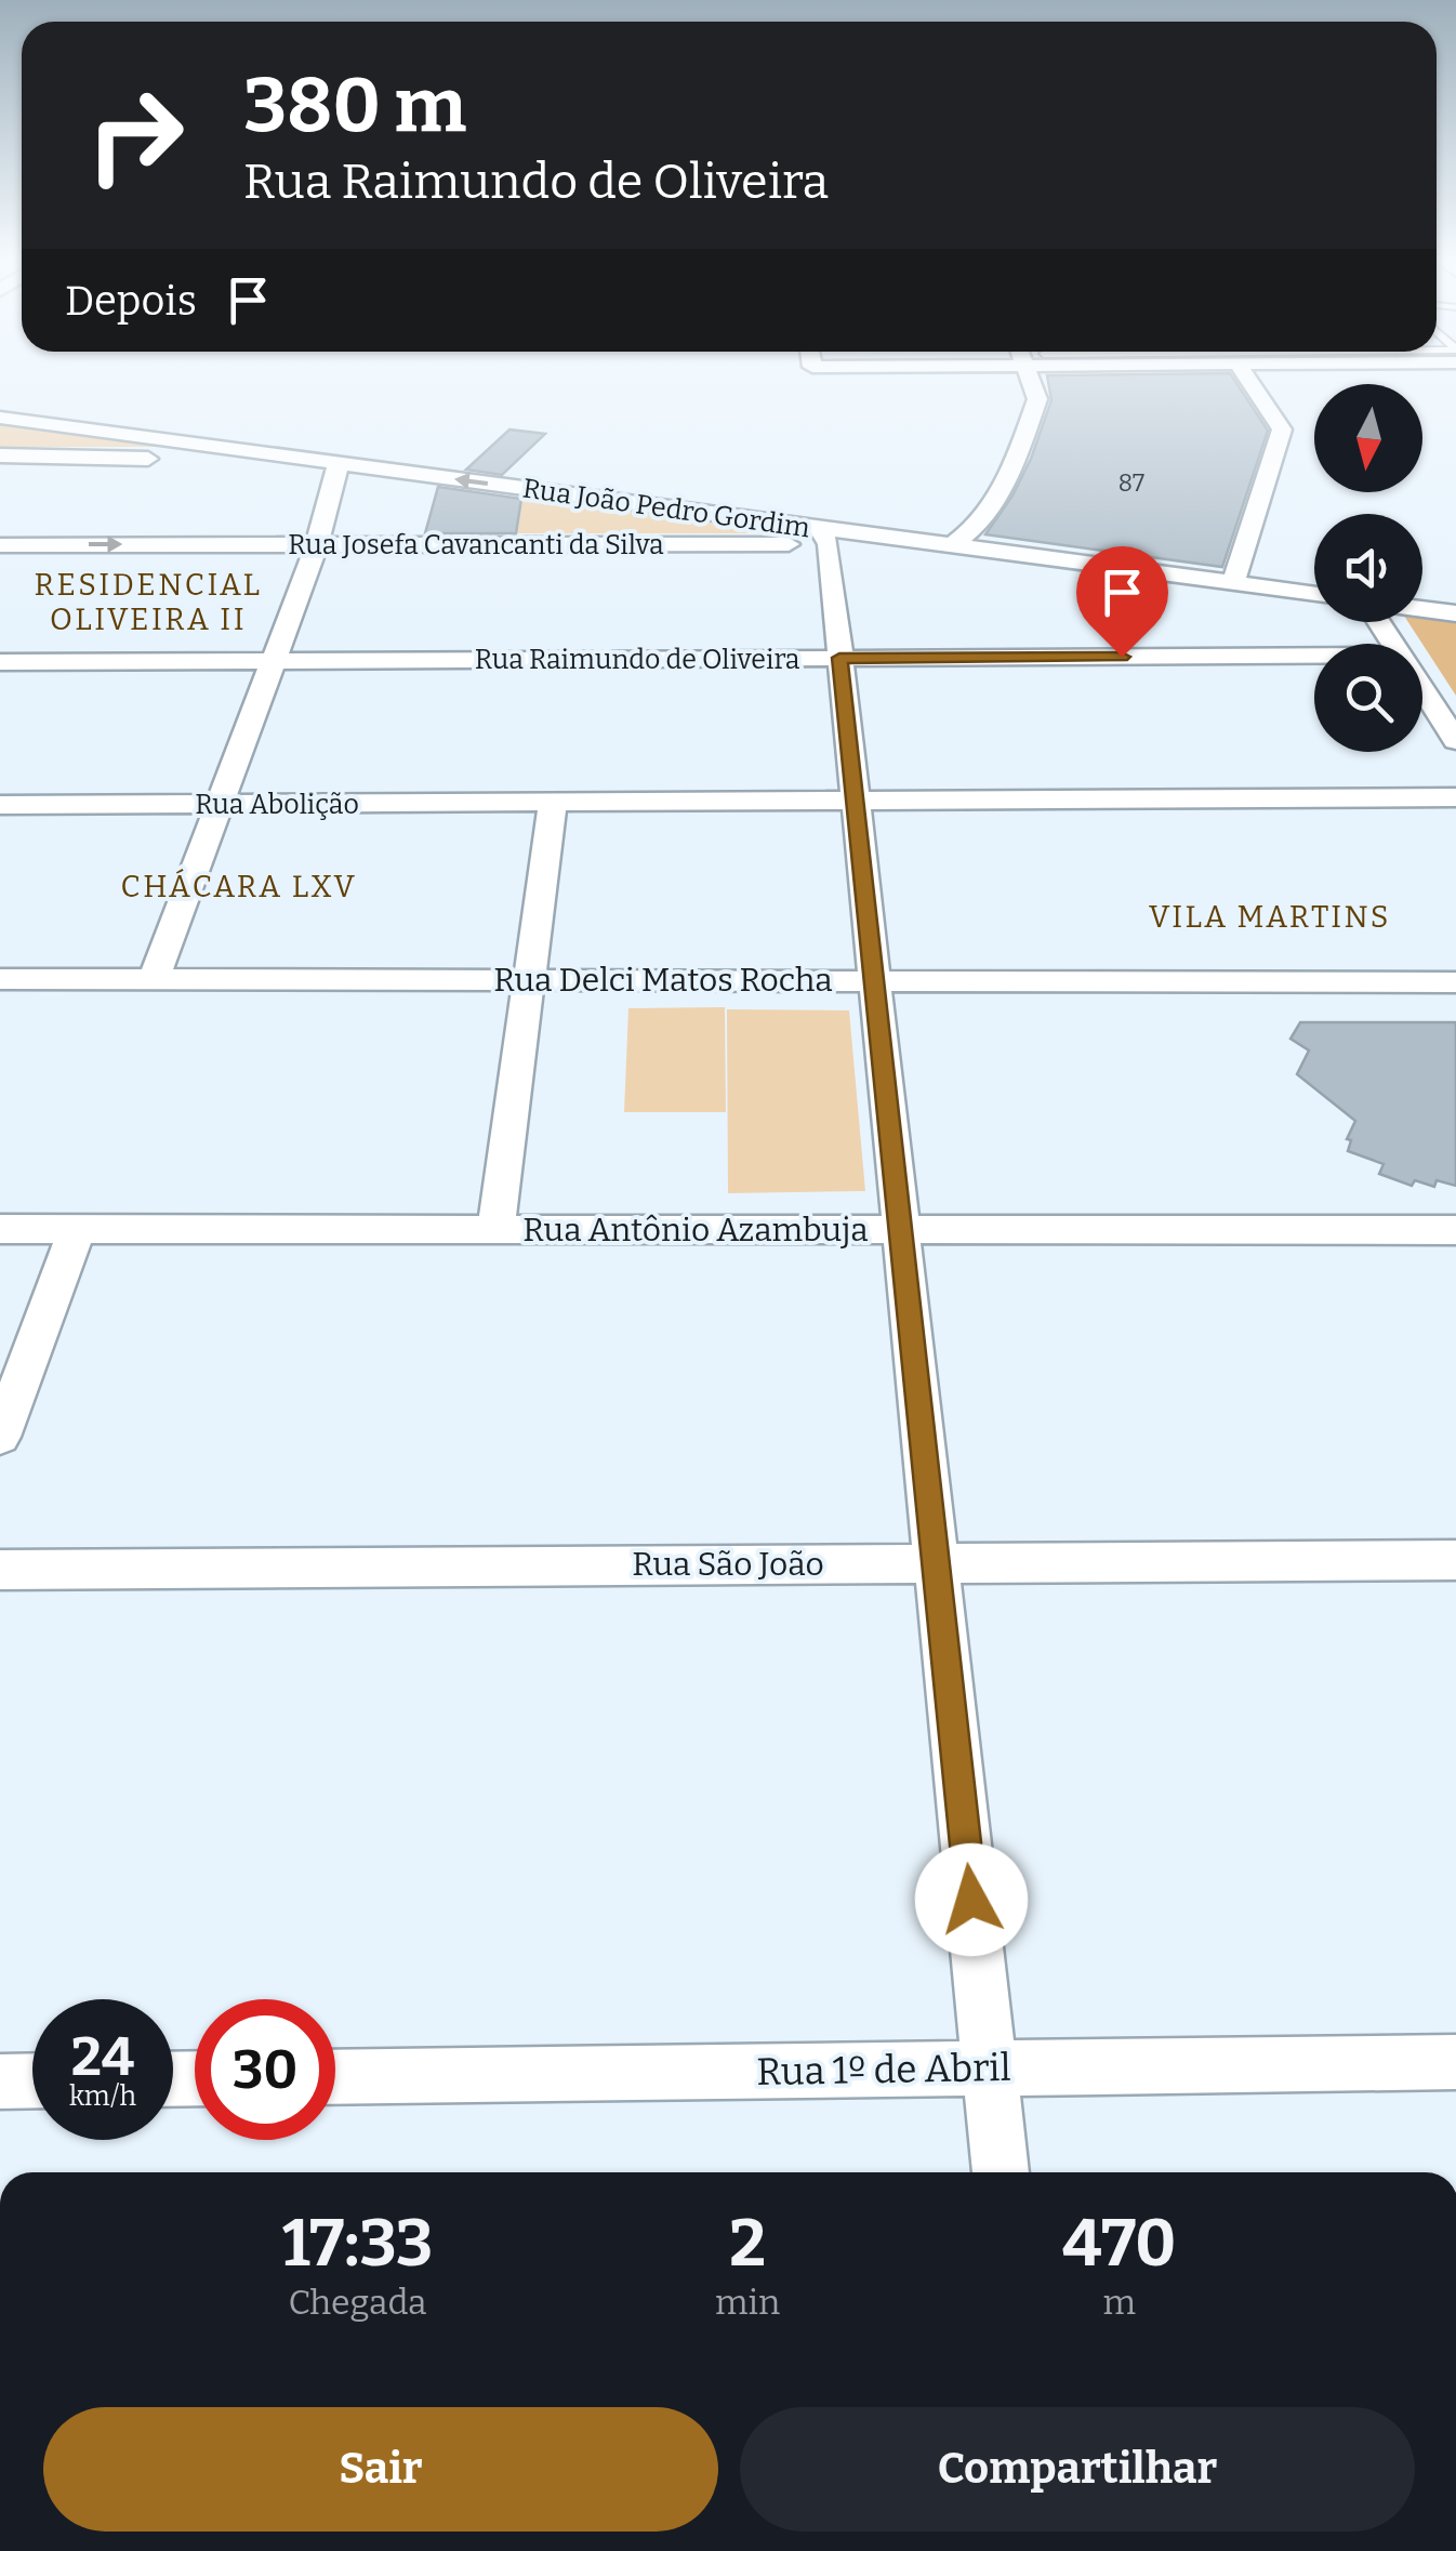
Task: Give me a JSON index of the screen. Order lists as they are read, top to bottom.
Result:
{
  "streets": {
    "street": [
      "Rua João Pedro Gordim",
      "Rua Josefa Cavancanti da Silva",
      "Rua Raimundo de Oliveira",
      "Rua Abolição",
      "Rua Delci Matos Rocha",
      "Rua Antônio Azambuja",
      "Rua São João",
      "Rua 1º de Abril"
    ]
  },
  "crossings": [
    ["Rua João Pedro Gordim", "Rua Josefa Cavancanti da Silva"]
  ],
  "one_way": ["Rua João Pedro Gordim"],
  "districts": ["RESIDENCIAL OLIVEIRA II", "CHÁCARA LXV", "VILA MARTINS"],
  "house_numbers": ["87"],
  "north": "bottom",
  "page": {
    "turn": ["380 m", "Rua Raimundo de Oliveira"],
    "then": "Depois",
    "speed": "24 km/h",
    "limit": "30",
    "eta": [
      "17:33",
      "Chegada",
      "2",
      "min",
      "470",
      "m"
    ],
    "buttons": ["Sair", "Compartilhar"]
  }
}
